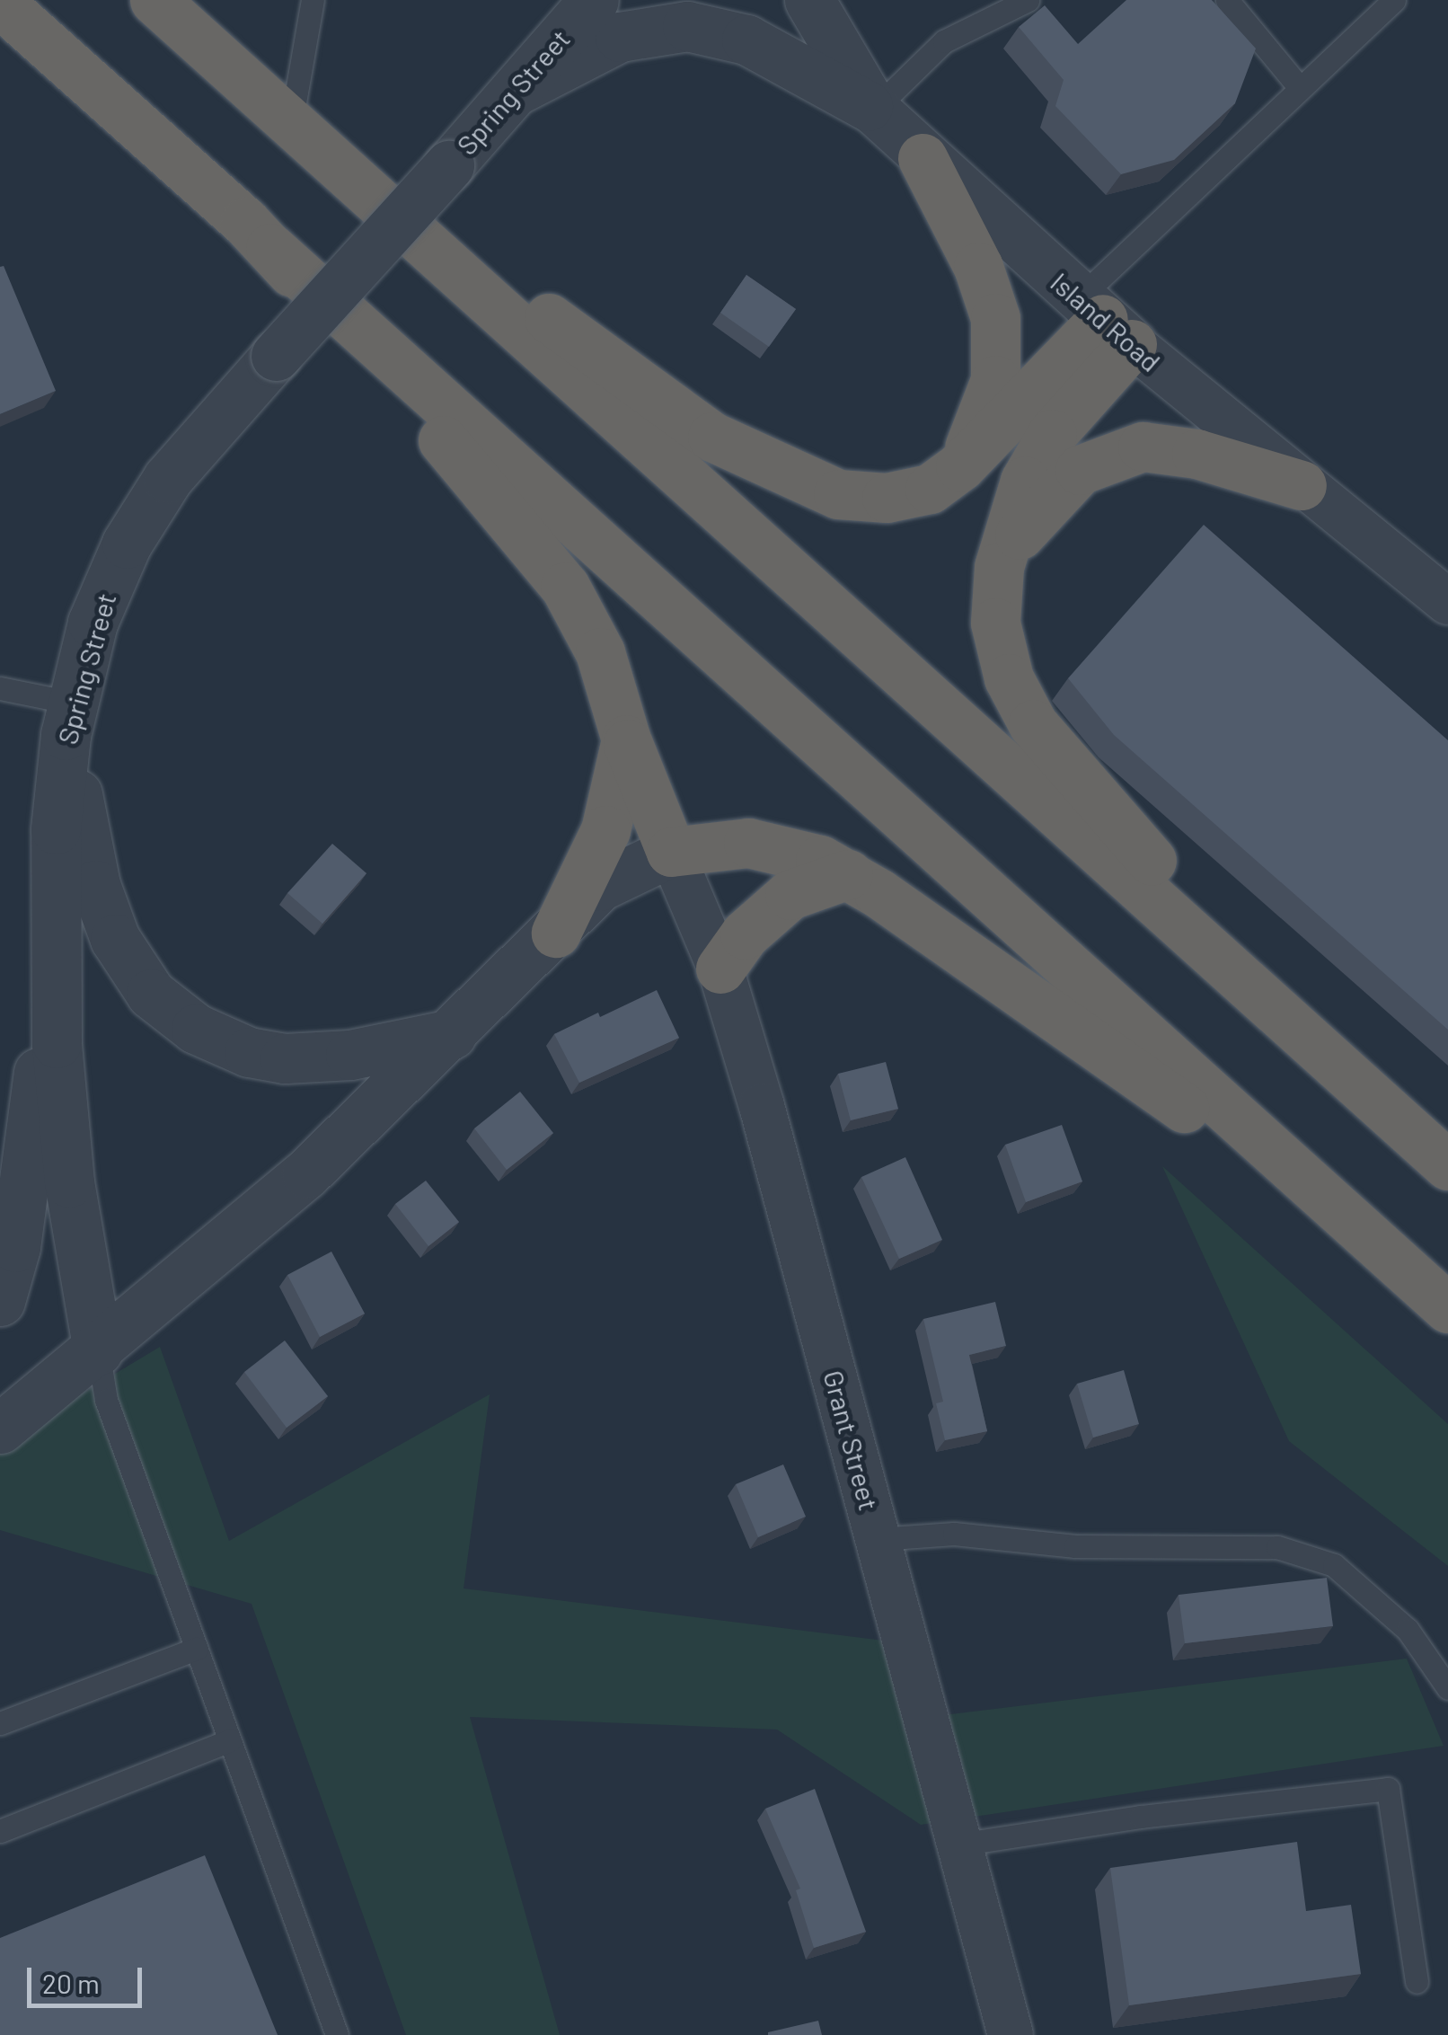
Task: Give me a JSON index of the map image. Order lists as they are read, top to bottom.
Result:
{
  "streets": {
    "street": ["Spring Street", "Island Road", "Grant Street"]
  },
  "scale_bar": "20 m"
}
